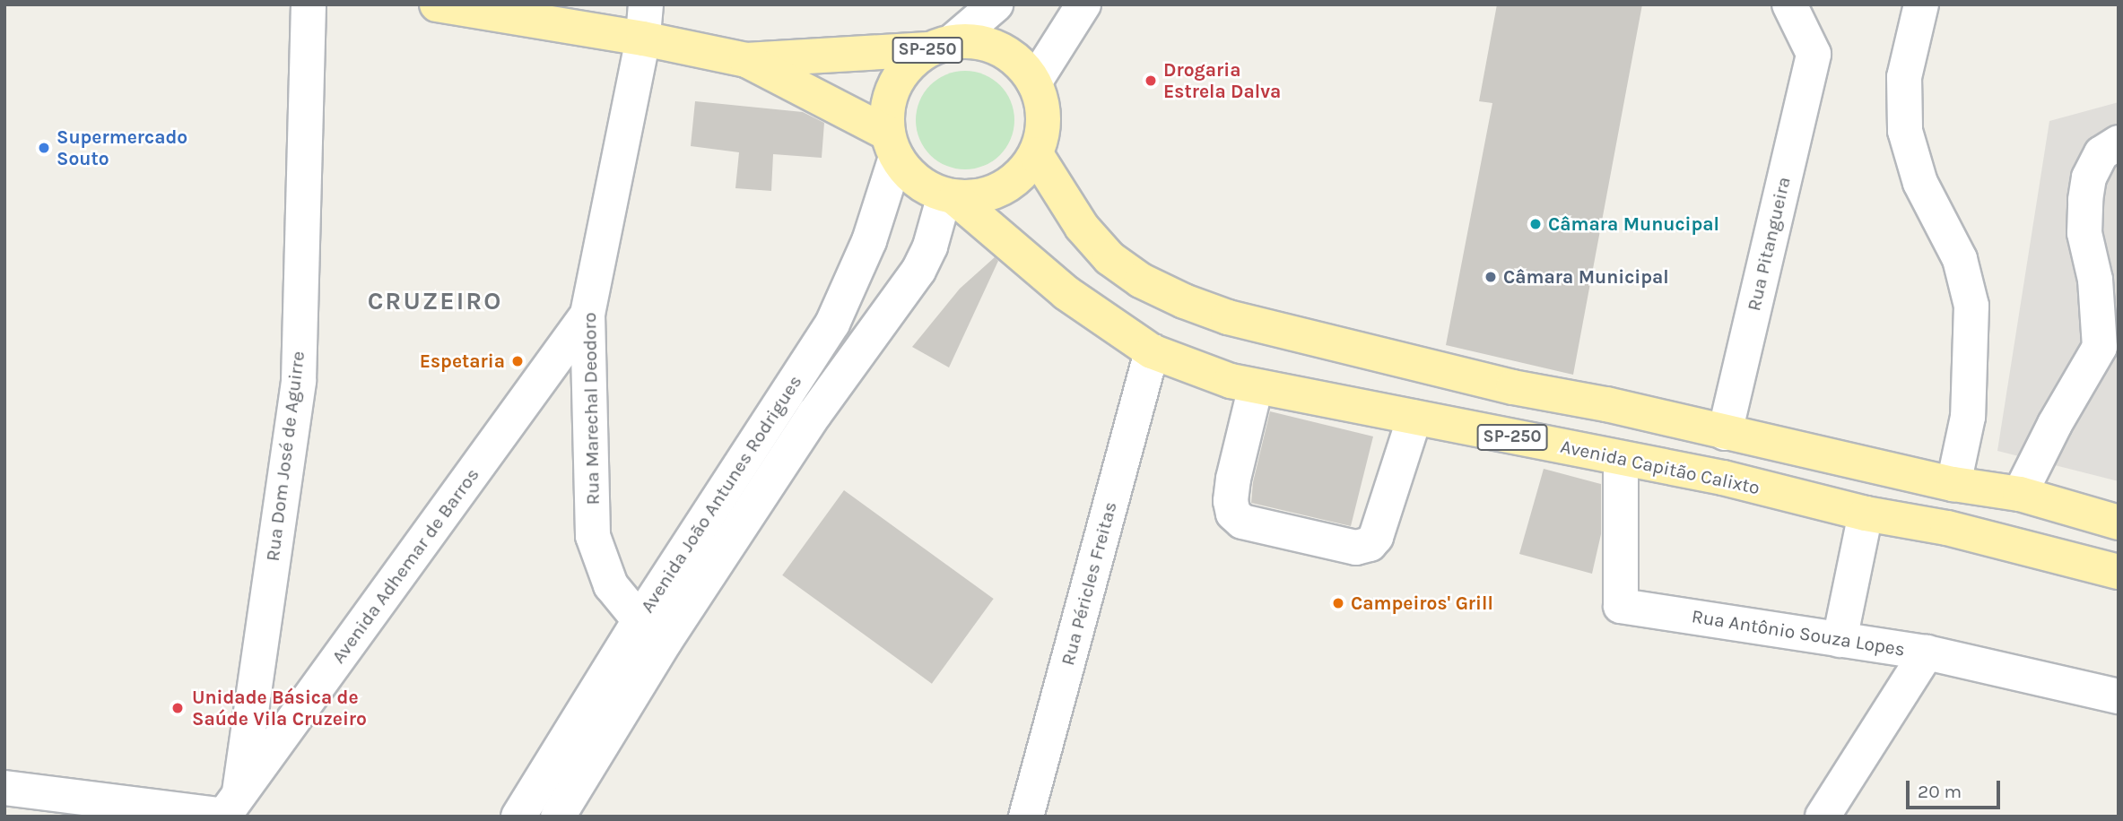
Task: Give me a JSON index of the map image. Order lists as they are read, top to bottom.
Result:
{
  "streets": {
    "main road": ["SP-250", "Avenida Capitão Calixto"],
    "street": [
      "Rua Pitangueira",
      "Rua Marechal Deodoro",
      "Rua Dom José de Aguirre",
      "Avenida João Antunes Rodrigues",
      "Avenida Adhemar de Barros",
      "Rua Péricles Freitas",
      "Rua Antônio Souza Lopes"
    ]
  },
  "crossings": [
    ["SP-250", "Rua Marechal Deodoro"],
    ["SP-250", "Avenida Capitão Calixto"],
    ["SP-250", "Avenida João Antunes Rodrigues"],
    ["Rua Marechal Deodoro", "Avenida João Antunes Rodrigues"],
    ["Rua Marechal Deodoro", "Avenida Adhemar de Barros"],
    ["Rua Dom José de Aguirre", "Avenida Adhemar de Barros"],
    ["Avenida Capitão Calixto", "Avenida João Antunes Rodrigues"],
    ["Avenida Capitão Calixto", "Rua Péricles Freitas"],
    ["Avenida Capitão Calixto", "Rua Antônio Souza Lopes"]
  ],
  "districts": ["CRUZEIRO"],
  "places": [
    "Drogaria Estrela Dalva",
    "Supermercado Souto",
    "Câmara Munucipal",
    "Câmara Municipal",
    "Espetaria",
    "Campeiros' Grill",
    "Unidade Básica de Saúde Vila Cruzeiro"
  ],
  "scale_bar": "20 m"
}
